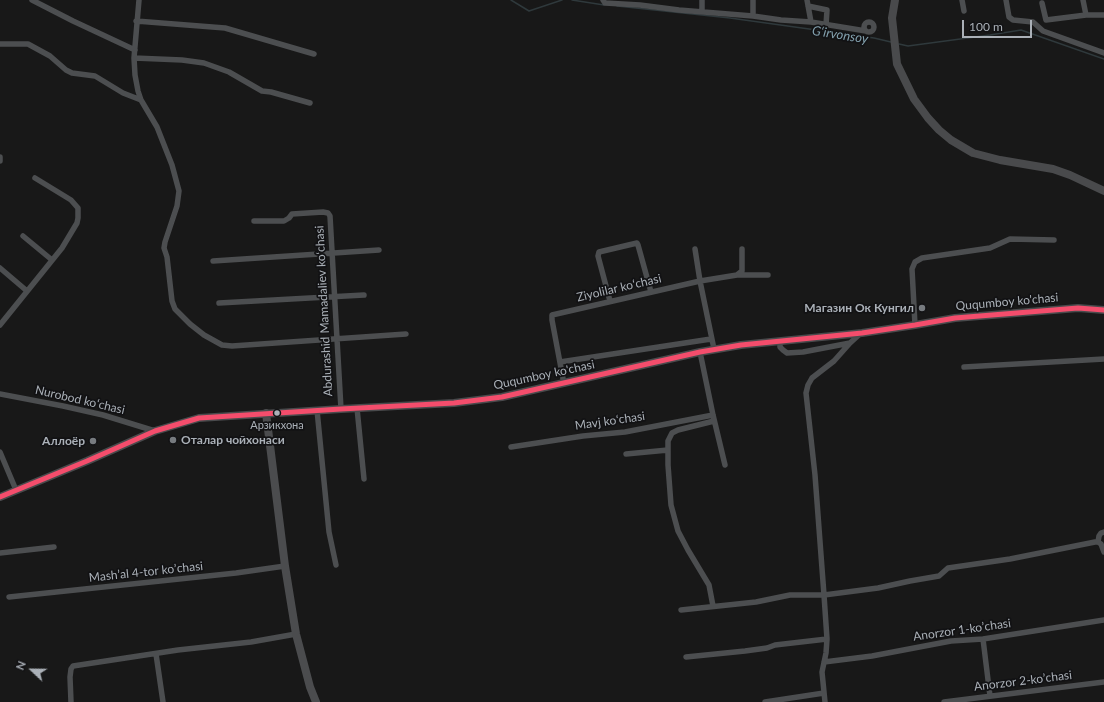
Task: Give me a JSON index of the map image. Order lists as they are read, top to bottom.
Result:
{
  "streets": {
    "main road": ["Ququmboy ko'chasi"],
    "street": [
      "Ziyolilar koʻchasi",
      "Abdurashid Mamadaliev koʻchasi",
      "Nurobod koʻchasi",
      "Mavj koʻchasi",
      "Mashʼal 4-tor koʼchasi",
      "Аnorzor 1-koʼchasi",
      "Аnorzor 2-koʼchasi"
    ]
  },
  "crossings": [
    ["Ququmboy ko'chasi", "Abdurashid Mamadaliev koʻchasi"],
    ["Ququmboy ko'chasi", "Nurobod koʻchasi"]
  ],
  "water": ["G‘irvonsoy"],
  "places": [
    "Магазин Ок Кунгил",
    "Арзикхона",
    "Оталар чойхонаси",
    "Аллоёр"
  ],
  "scale_bar": "100 m",
  "north": "left"
}
